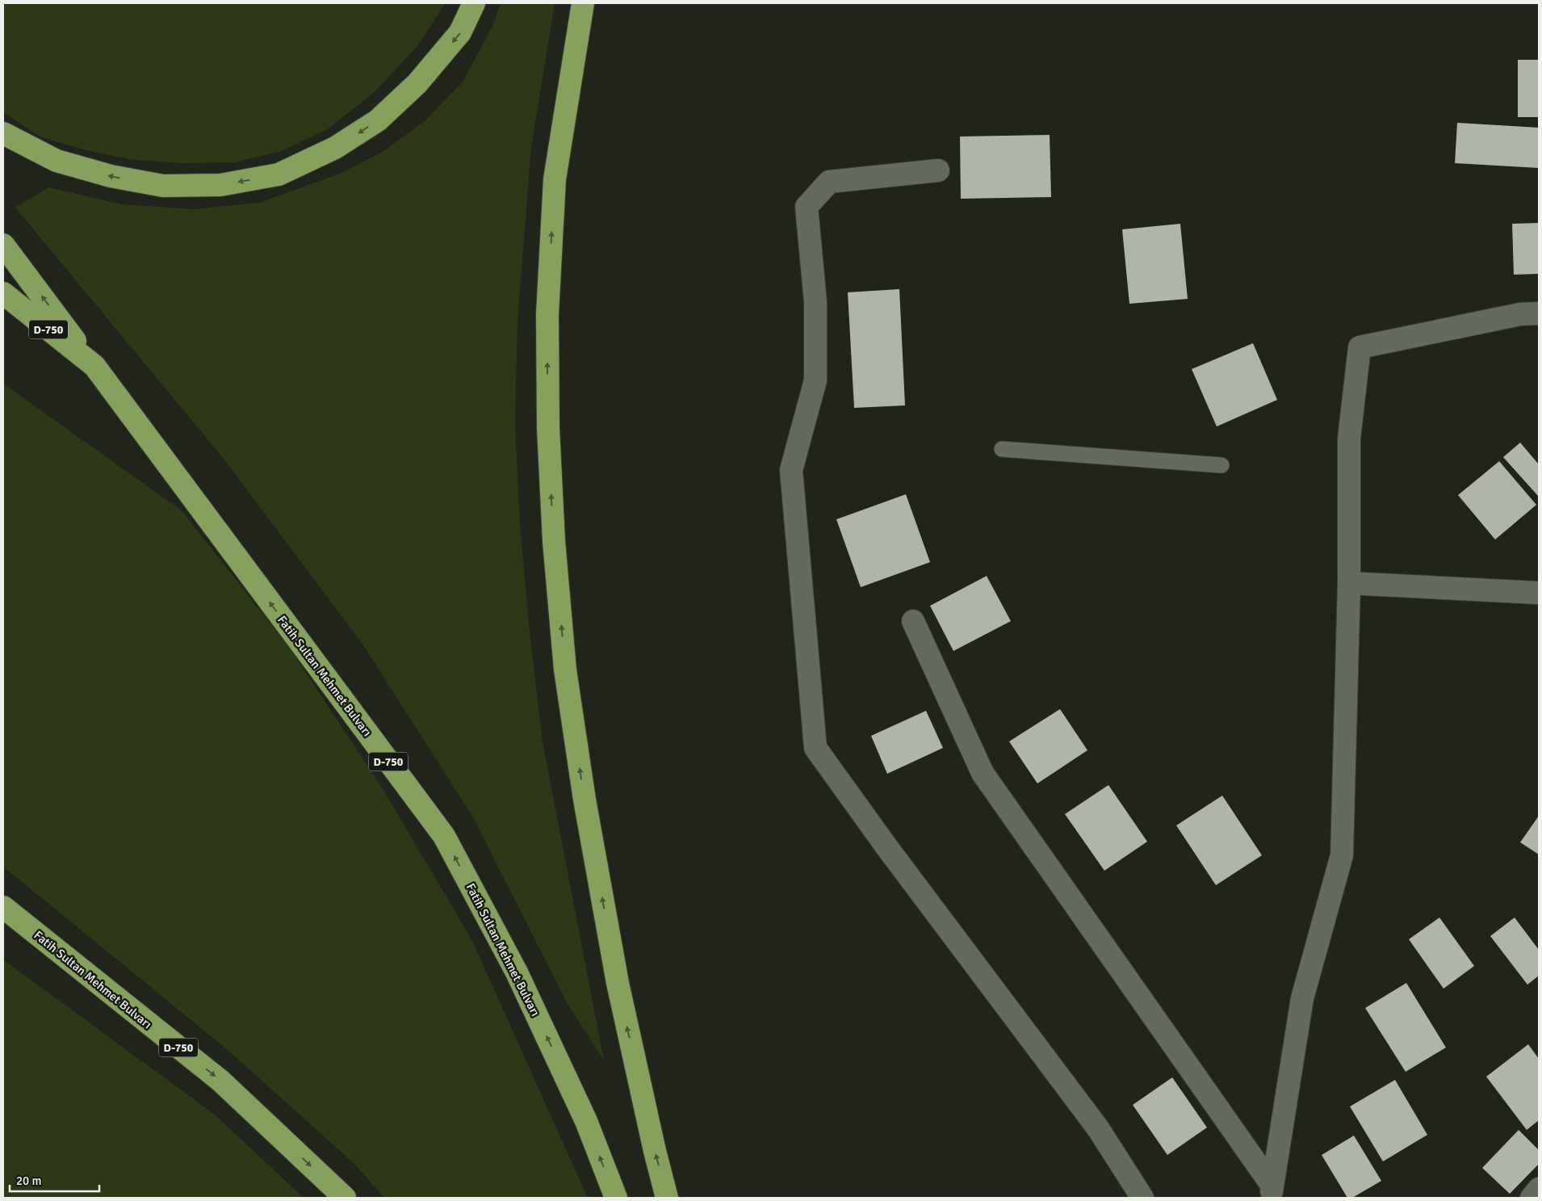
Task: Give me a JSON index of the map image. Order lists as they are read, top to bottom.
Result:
{
  "streets": {
    "highway": ["D-750", "Fatih Sultan Mehmet Bulvarı"]
  },
  "scale_bar": "20 m"
}
